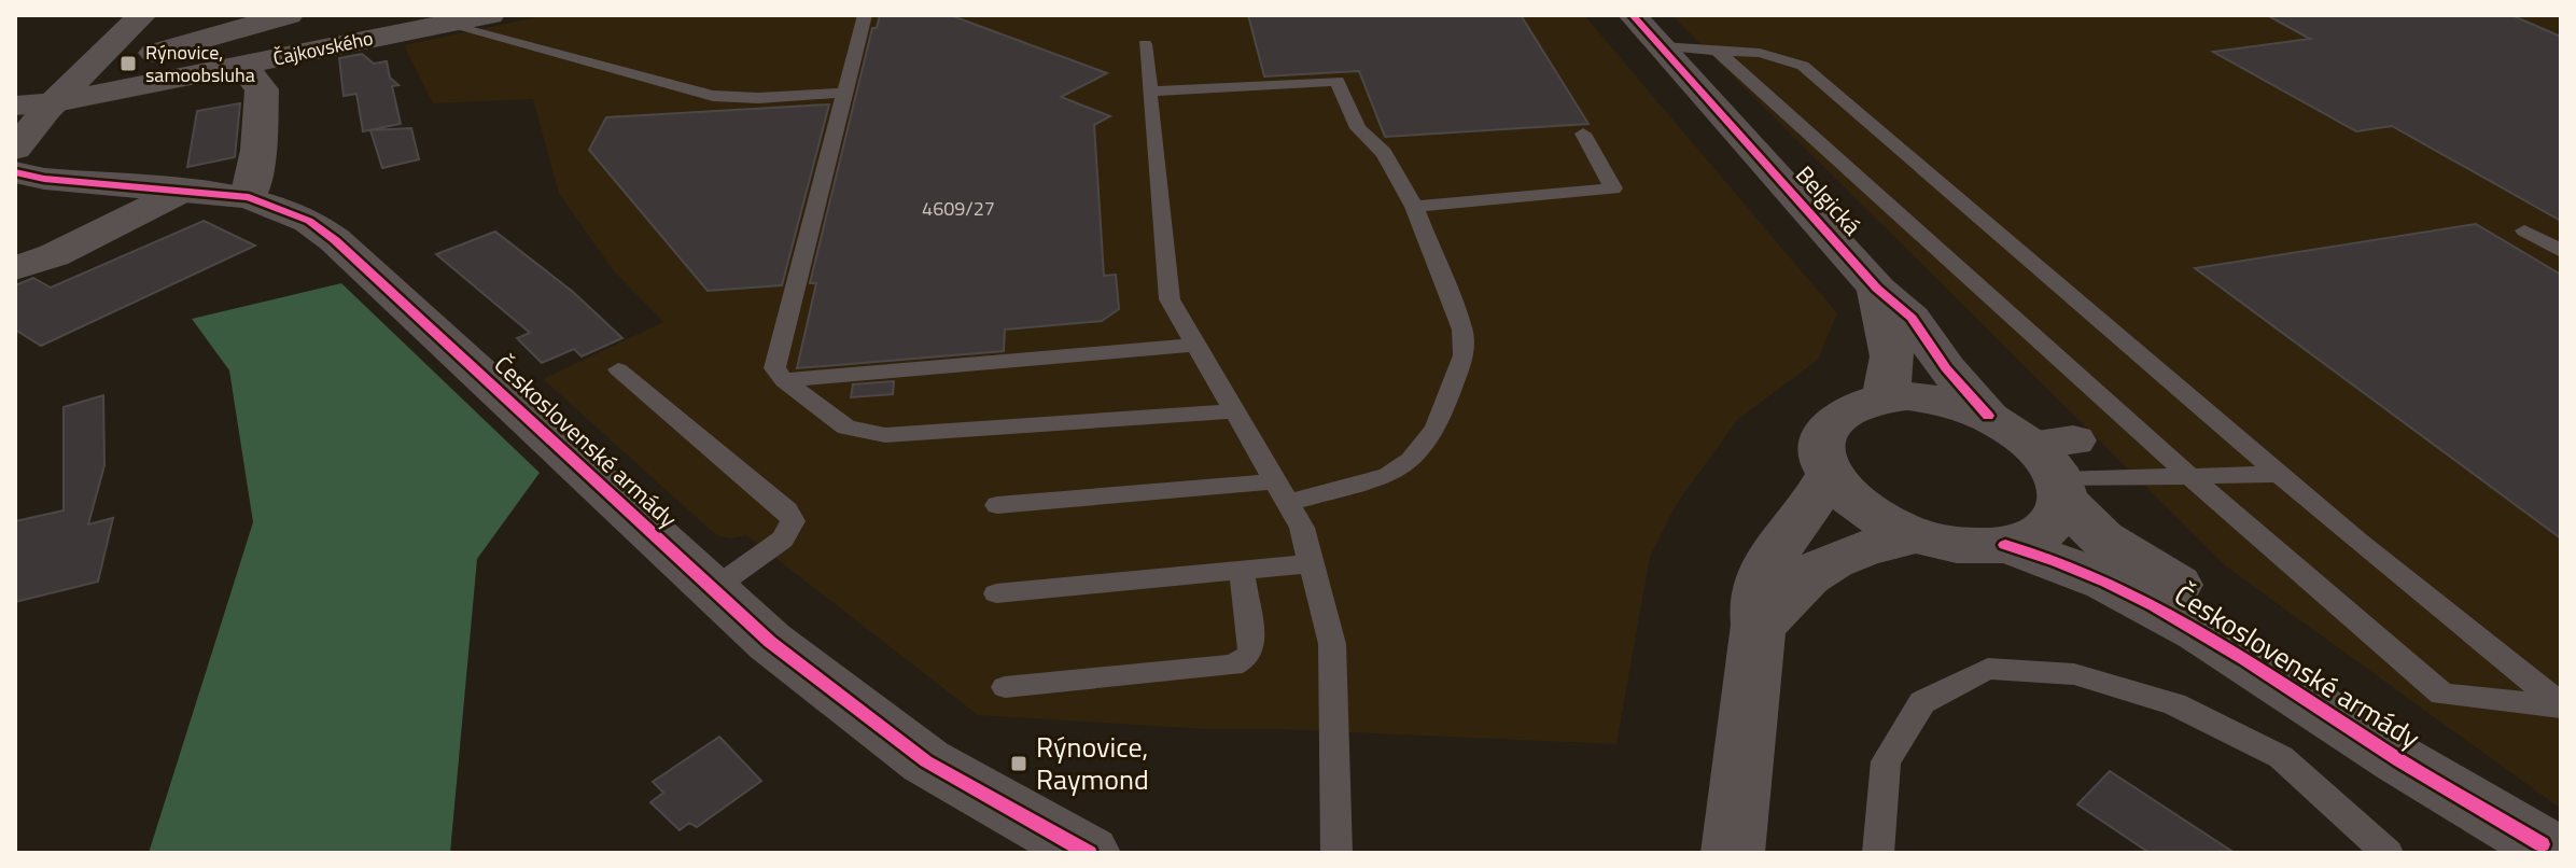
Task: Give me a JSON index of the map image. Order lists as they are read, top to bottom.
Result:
{
  "streets": {
    "street": ["Čajkovského", "Belgická", "Československé armády"]
  },
  "crossings": [
    ["Belgická", "Československé armády"]
  ],
  "places": {
    "transit": ["Rýnovice, samoobsluha", "Rýnovice, Raymond"]
  },
  "house_numbers": ["4609/27"]
}
